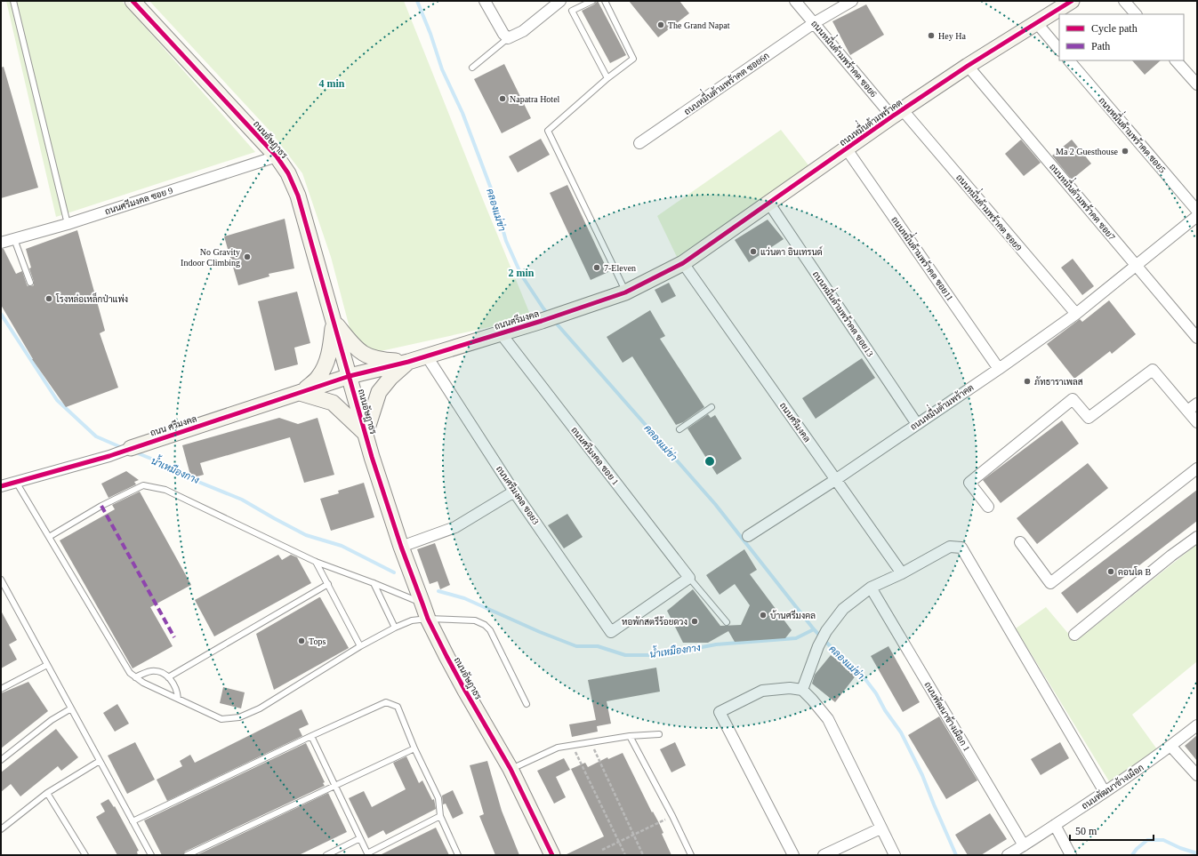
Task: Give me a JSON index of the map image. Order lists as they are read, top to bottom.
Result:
{
  "streets": {
    "street": [
      "ถนนหมื่่นด้ามพร้าคต ซอย6",
      "ถนนหมื่่นด้ามพร้าคต ซอย6ก",
      "ถนนหมื่่นด้ามพร้าคต",
      "ถนนหมื่่นด้ามพร้าคต ซอย5",
      "ถนนอัษฎาธร",
      "ถนนศรีมงคล ซอย 9",
      "ถนนหมื่่นด้ามพร้าคต ซอย7",
      "ถนนหมื่่นด้ามพร้าคต ซอย9",
      "ถนนหมื่่นด้ามพร้าคต ซอย11",
      "ถนนหมื่่นด้ามพร้าคต ซอย13",
      "ถนนศรีมงคล",
      "ถนน ศรีมงคล",
      "ถนนศรีมงคล ซอย 1",
      "ถนนศรีมงคล ซอย3",
      "ถนนพัฒนาช้างเผือก 1",
      "ถนนพัฒนาช้างเผือก"
    ]
  },
  "crossings": [
    ["ถนนหมื่่นด้ามพร้าคต ซอย6", "ถนนหมื่่นด้ามพร้าคต ซอย6ก"],
    ["ถนนหมื่่นด้ามพร้าคต ซอย6", "ถนนหมื่่นด้ามพร้าคต"],
    ["ถนนหมื่่นด้ามพร้าคต ซอย6", "ถนนหมื่่นด้ามพร้าคต ซอย9"],
    ["ถนนหมื่่นด้ามพร้าคต", "ถนนหมื่่นด้ามพร้าคต ซอย7"],
    ["ถนนหมื่่นด้ามพร้าคต", "ถนนหมื่่นด้ามพร้าคต ซอย9"],
    ["ถนนหมื่่นด้ามพร้าคต", "ถนนหมื่่นด้ามพร้าคต ซอย11"],
    ["ถนนหมื่่นด้ามพร้าคต", "ถนนหมื่่นด้ามพร้าคต ซอย13"],
    ["ถนนหมื่่นด้ามพร้าคต", "ถนนศรีมงคล"],
    ["ถนนอัษฎาธร", "ถนนศรีมงคล ซอย 9"],
    ["ถนนอัษฎาธร", "ถนนศรีมงคล"],
    ["ถนนอัษฎาธร", "ถนน ศรีมงคล"],
    ["ถนนศรีมงคล", "ถนน ศรีมงคล"],
    ["ถนนศรีมงคล", "ถนนศรีมงคล ซอย 1"],
    ["ถนนศรีมงคล", "ถนนศรีมงคล ซอย3"],
    ["ถนนศรีมงคล ซอย 1", "ถนนศรีมงคล ซอย3"],
    ["ถนนพัฒนาช้างเผือก 1", "ถนนพัฒนาช้างเผือก"]
  ],
  "water": ["คลองแม่ข่า", "น้ำเหมืองกาง"],
  "places": [
    "The Grand Napat",
    "Hey Ha",
    "Napatra Hotel",
    "Ma 2 Guesthouse",
    "แว่นตา อินเทรนด์",
    "No Gravity Indoor Climbing",
    "7-Eleven",
    "โรงหล่อเหล็กป่าแพ่ง",
    "ภัทธาราเพลส",
    "คอนโด B",
    "บ้านศรีมงคล",
    "หอพักสตรีร้อยดวง",
    "Tops"
  ],
  "legend": ["Cycle path", "Path"],
  "scale_bar": "50 m",
  "rings": ["4 min", "2 min"]
}
